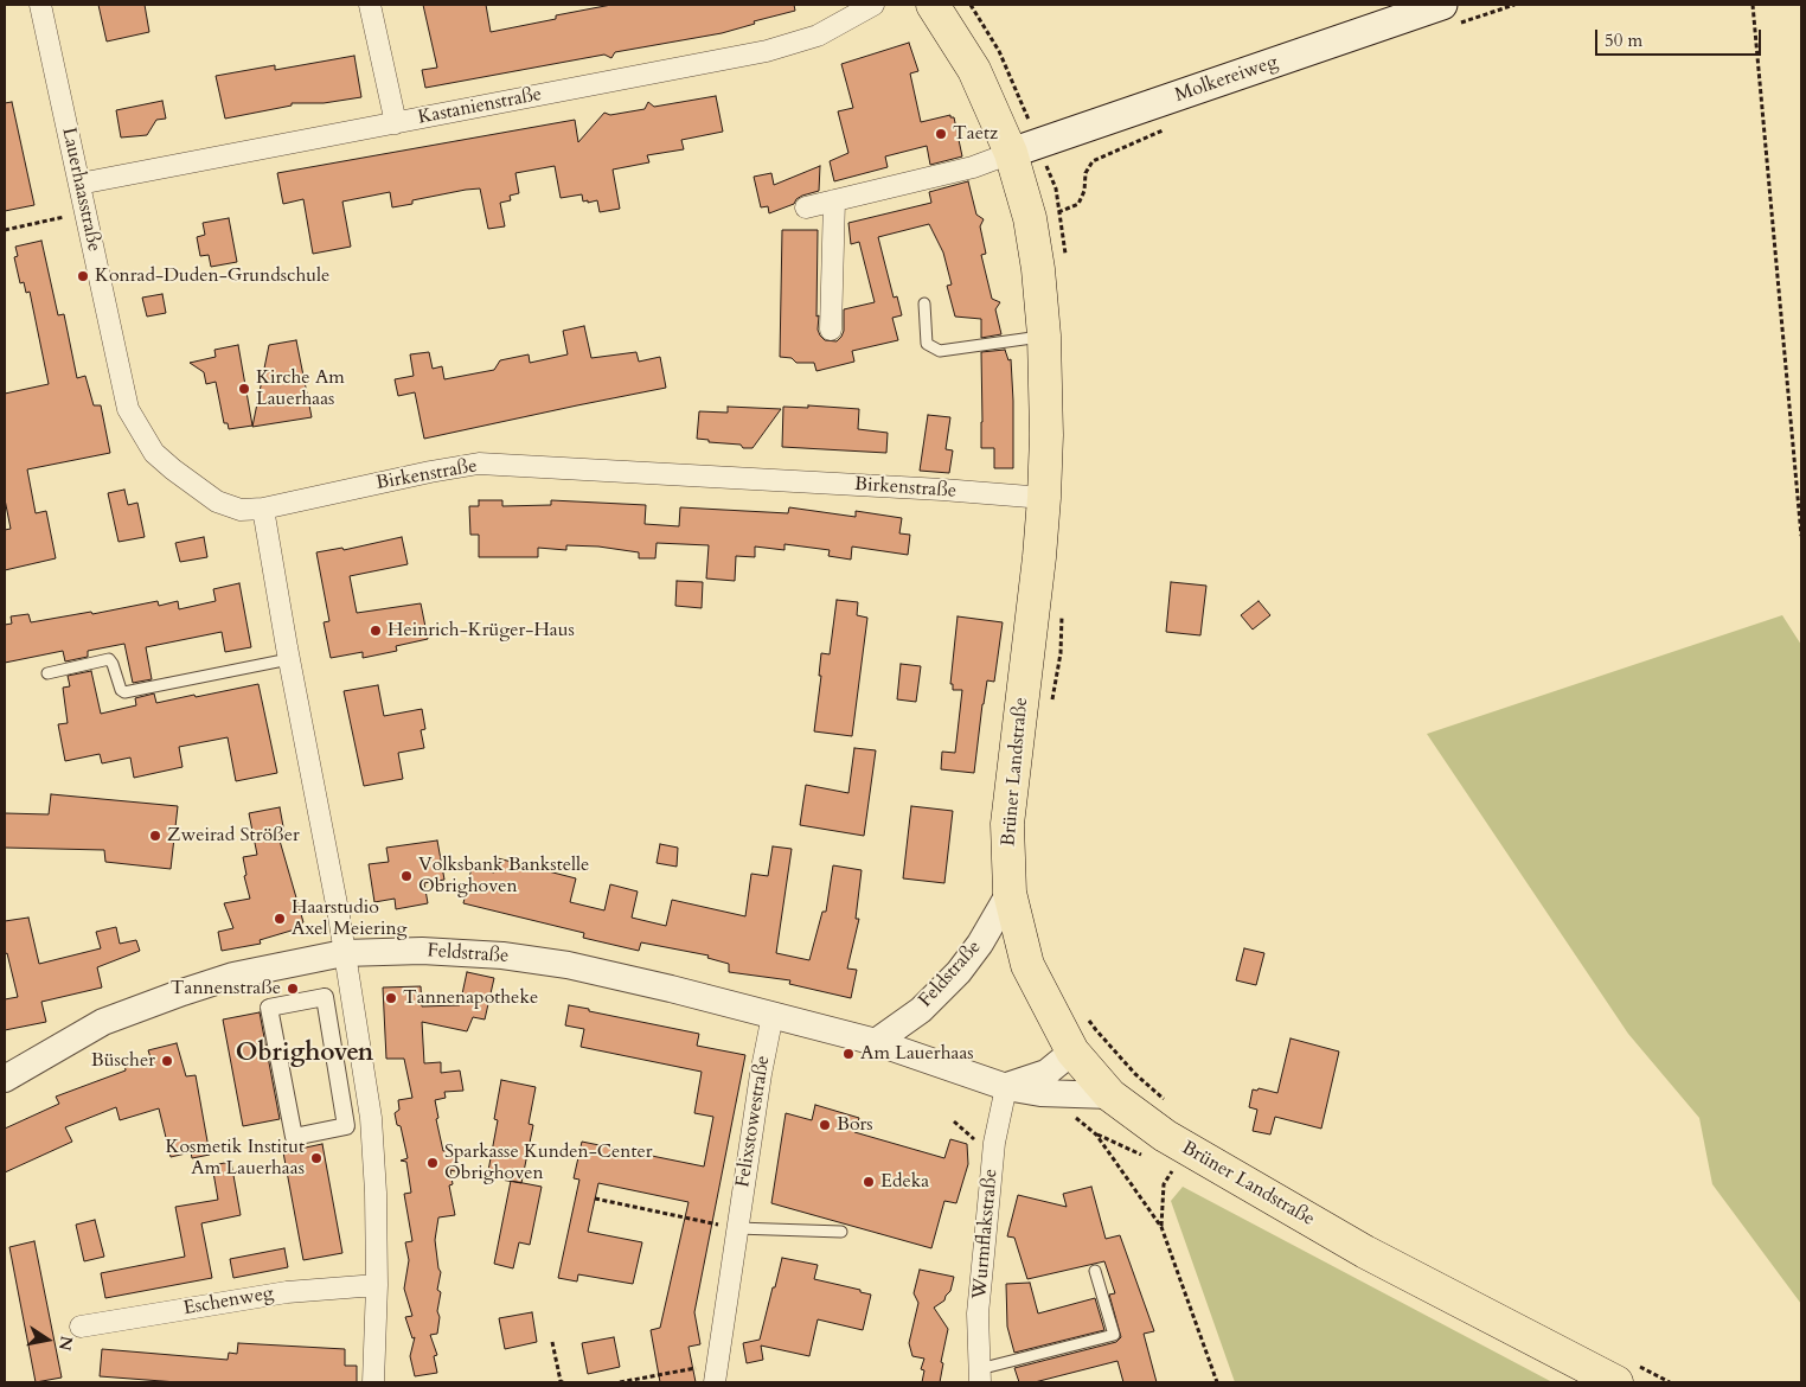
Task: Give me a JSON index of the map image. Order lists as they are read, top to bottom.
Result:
{
  "streets": {
    "main road": ["Molkereiweg", "Brüner Landstraße"],
    "street": [
      "Kastanienstraße",
      "Lauerhaasstraße",
      "Birkenstraße",
      "Feldstraße",
      "Felixstowestraße",
      "Wurmflakstraße",
      "Eschenweg"
    ]
  },
  "crossings": [
    ["Molkereiweg", "Brüner Landstraße"],
    ["Kastanienstraße", "Lauerhaasstraße"],
    ["Lauerhaasstraße", "Birkenstraße"],
    ["Birkenstraße", "Brüner Landstraße"],
    ["Brüner Landstraße", "Feldstraße"],
    ["Feldstraße", "Felixstowestraße"],
    ["Feldstraße", "Wurmflakstraße"]
  ],
  "districts": ["Obrighoven"],
  "places": [
    "Taetz",
    "Konrad-Duden-Grundschule",
    "Kirche Am Lauerhaas",
    "Heinrich-Krüger-Haus",
    "Zweirad Strößer",
    "Volksbank Bankstelle Obrighoven",
    "Haarstudio Axel Meiering",
    "Tannenstraße",
    "Tannenapotheke",
    "Am Lauerhaas",
    "Büscher",
    "Bors",
    "Kosmetik Institut Am Lauerhaas",
    "Sparkasse Kunden-Center Obrighoven",
    "Edeka"
  ],
  "scale_bar": "50 m",
  "north": "right"
}
